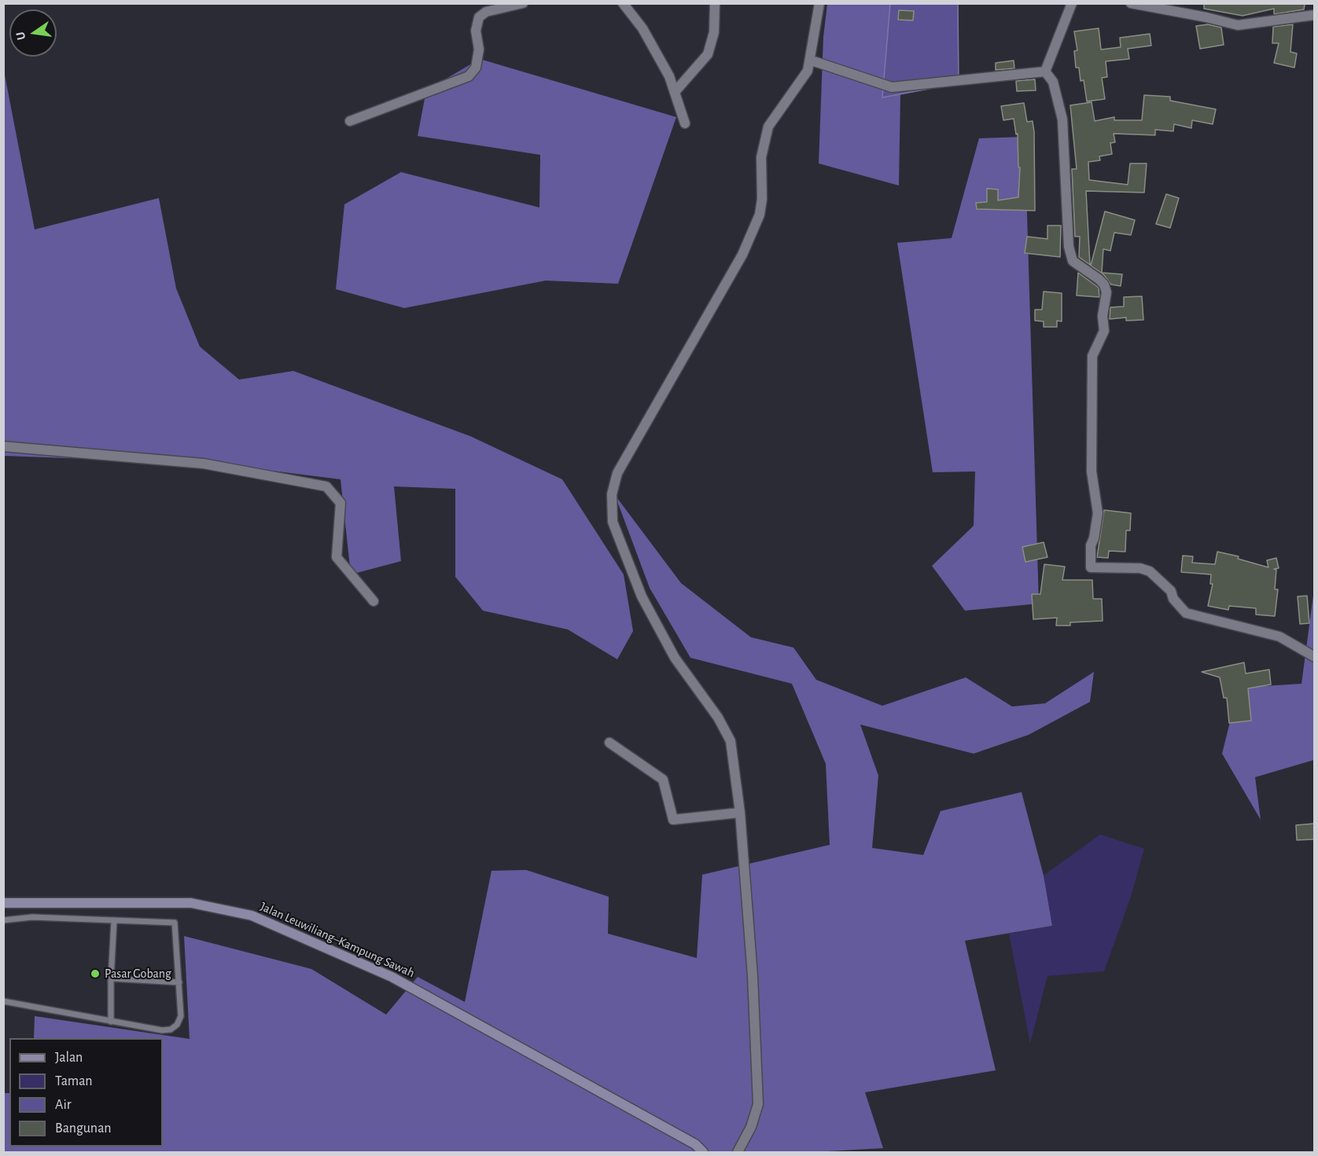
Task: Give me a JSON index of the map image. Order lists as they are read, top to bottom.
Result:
{
  "streets": {
    "main road": ["Jalan Leuwiliang–Kampung Sawah"]
  },
  "places": ["Pasar Gobang"],
  "legend": [
    "Jalan",
    "Taman",
    "Air",
    "Bangunan"
  ],
  "north": "left"
}
